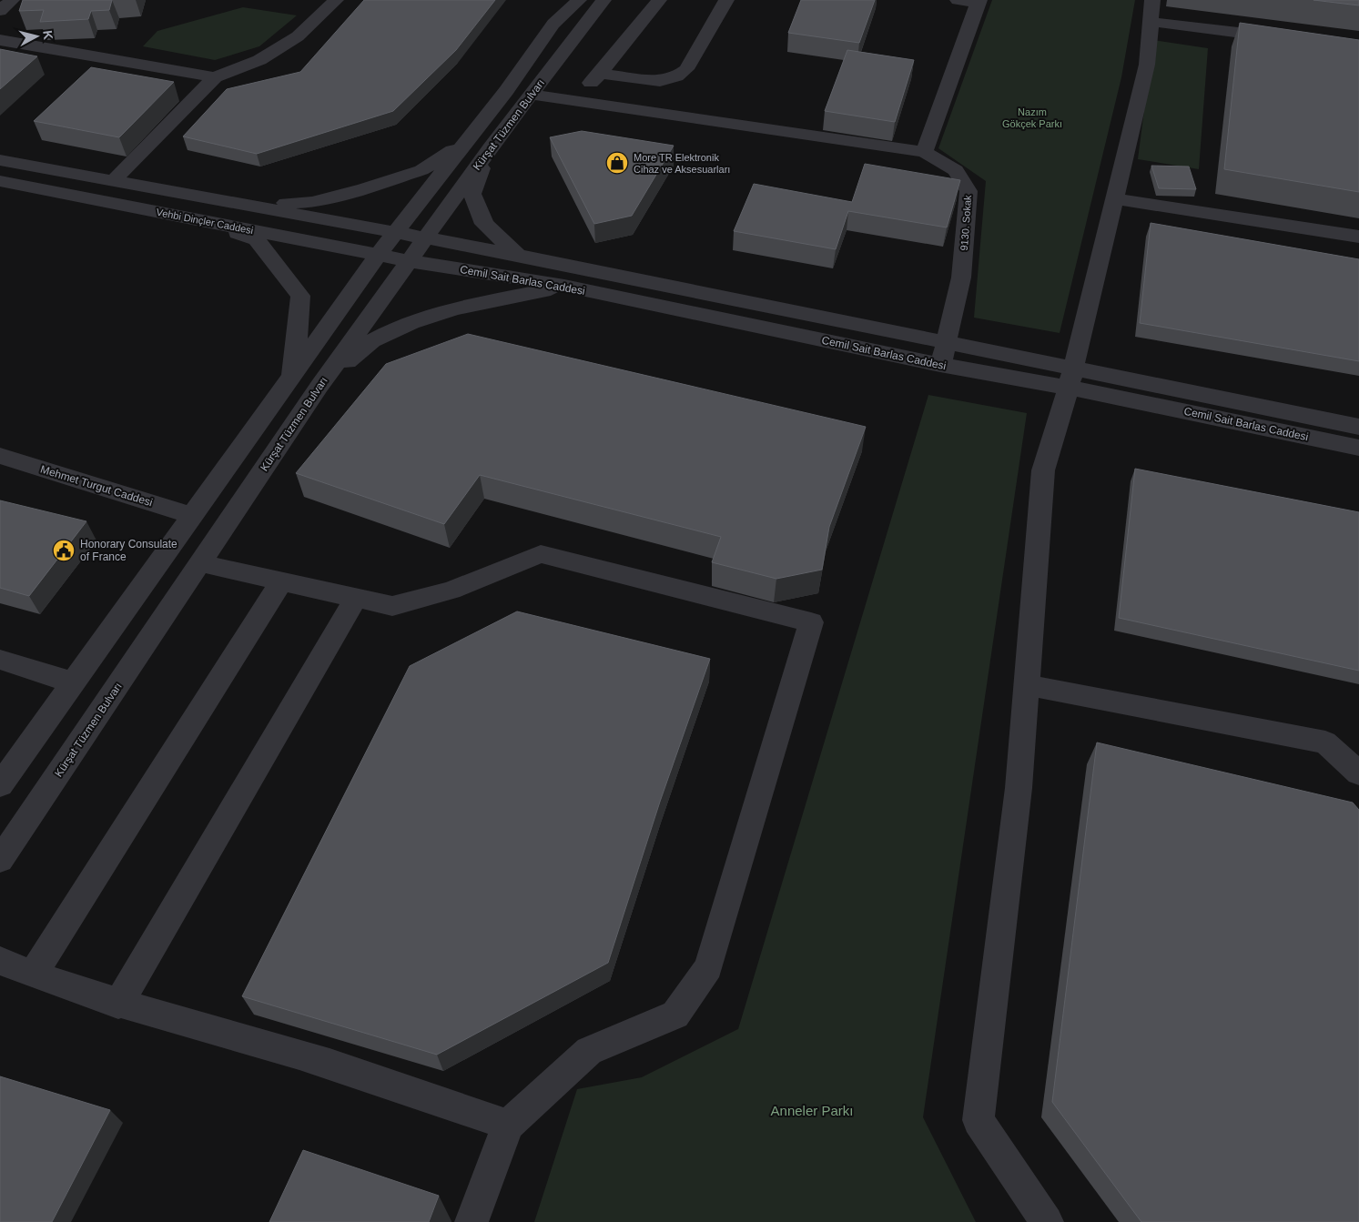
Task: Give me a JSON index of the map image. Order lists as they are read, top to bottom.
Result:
{
  "streets": {
    "street": [
      "Kürşat Tüzmen Bulvarı",
      "Vehbi Dinçler Caddesi",
      "9130. Sokak",
      "Cemil Sait Barlas Caddesi",
      "Mehmet Turgut Caddesi"
    ]
  },
  "crossings": [
    ["Kürşat Tüzmen Bulvarı", "Vehbi Dinçler Caddesi"],
    ["Kürşat Tüzmen Bulvarı", "Cemil Sait Barlas Caddesi"],
    ["Kürşat Tüzmen Bulvarı", "Mehmet Turgut Caddesi"],
    ["Vehbi Dinçler Caddesi", "Cemil Sait Barlas Caddesi"],
    ["9130. Sokak", "Cemil Sait Barlas Caddesi"]
  ],
  "parks": ["Nazım Gökçek Parkı", "Anneler Parkı"],
  "places": {
    "shop": ["More TR Elektronik Cihaz ve Aksesuarları"],
    "public building": ["Honorary Consulate of France"]
  },
  "north": "right"
}
